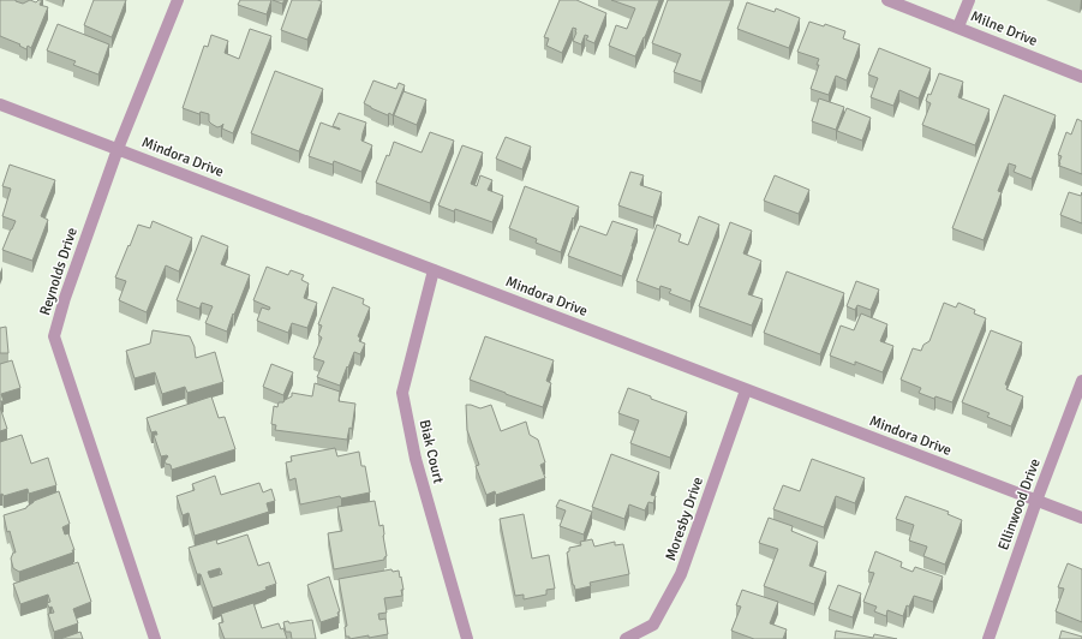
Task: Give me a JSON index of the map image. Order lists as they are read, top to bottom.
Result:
{
  "streets": {
    "street": [
      "Milne Drive",
      "Mindora Drive",
      "Reynolds Drive",
      "Biak Court",
      "Ellinwood Drive",
      "Moresby Drive"
    ]
  },
  "crossings": [
    ["Mindora Drive", "Reynolds Drive"],
    ["Mindora Drive", "Biak Court"],
    ["Mindora Drive", "Ellinwood Drive"],
    ["Mindora Drive", "Moresby Drive"]
  ]
}
